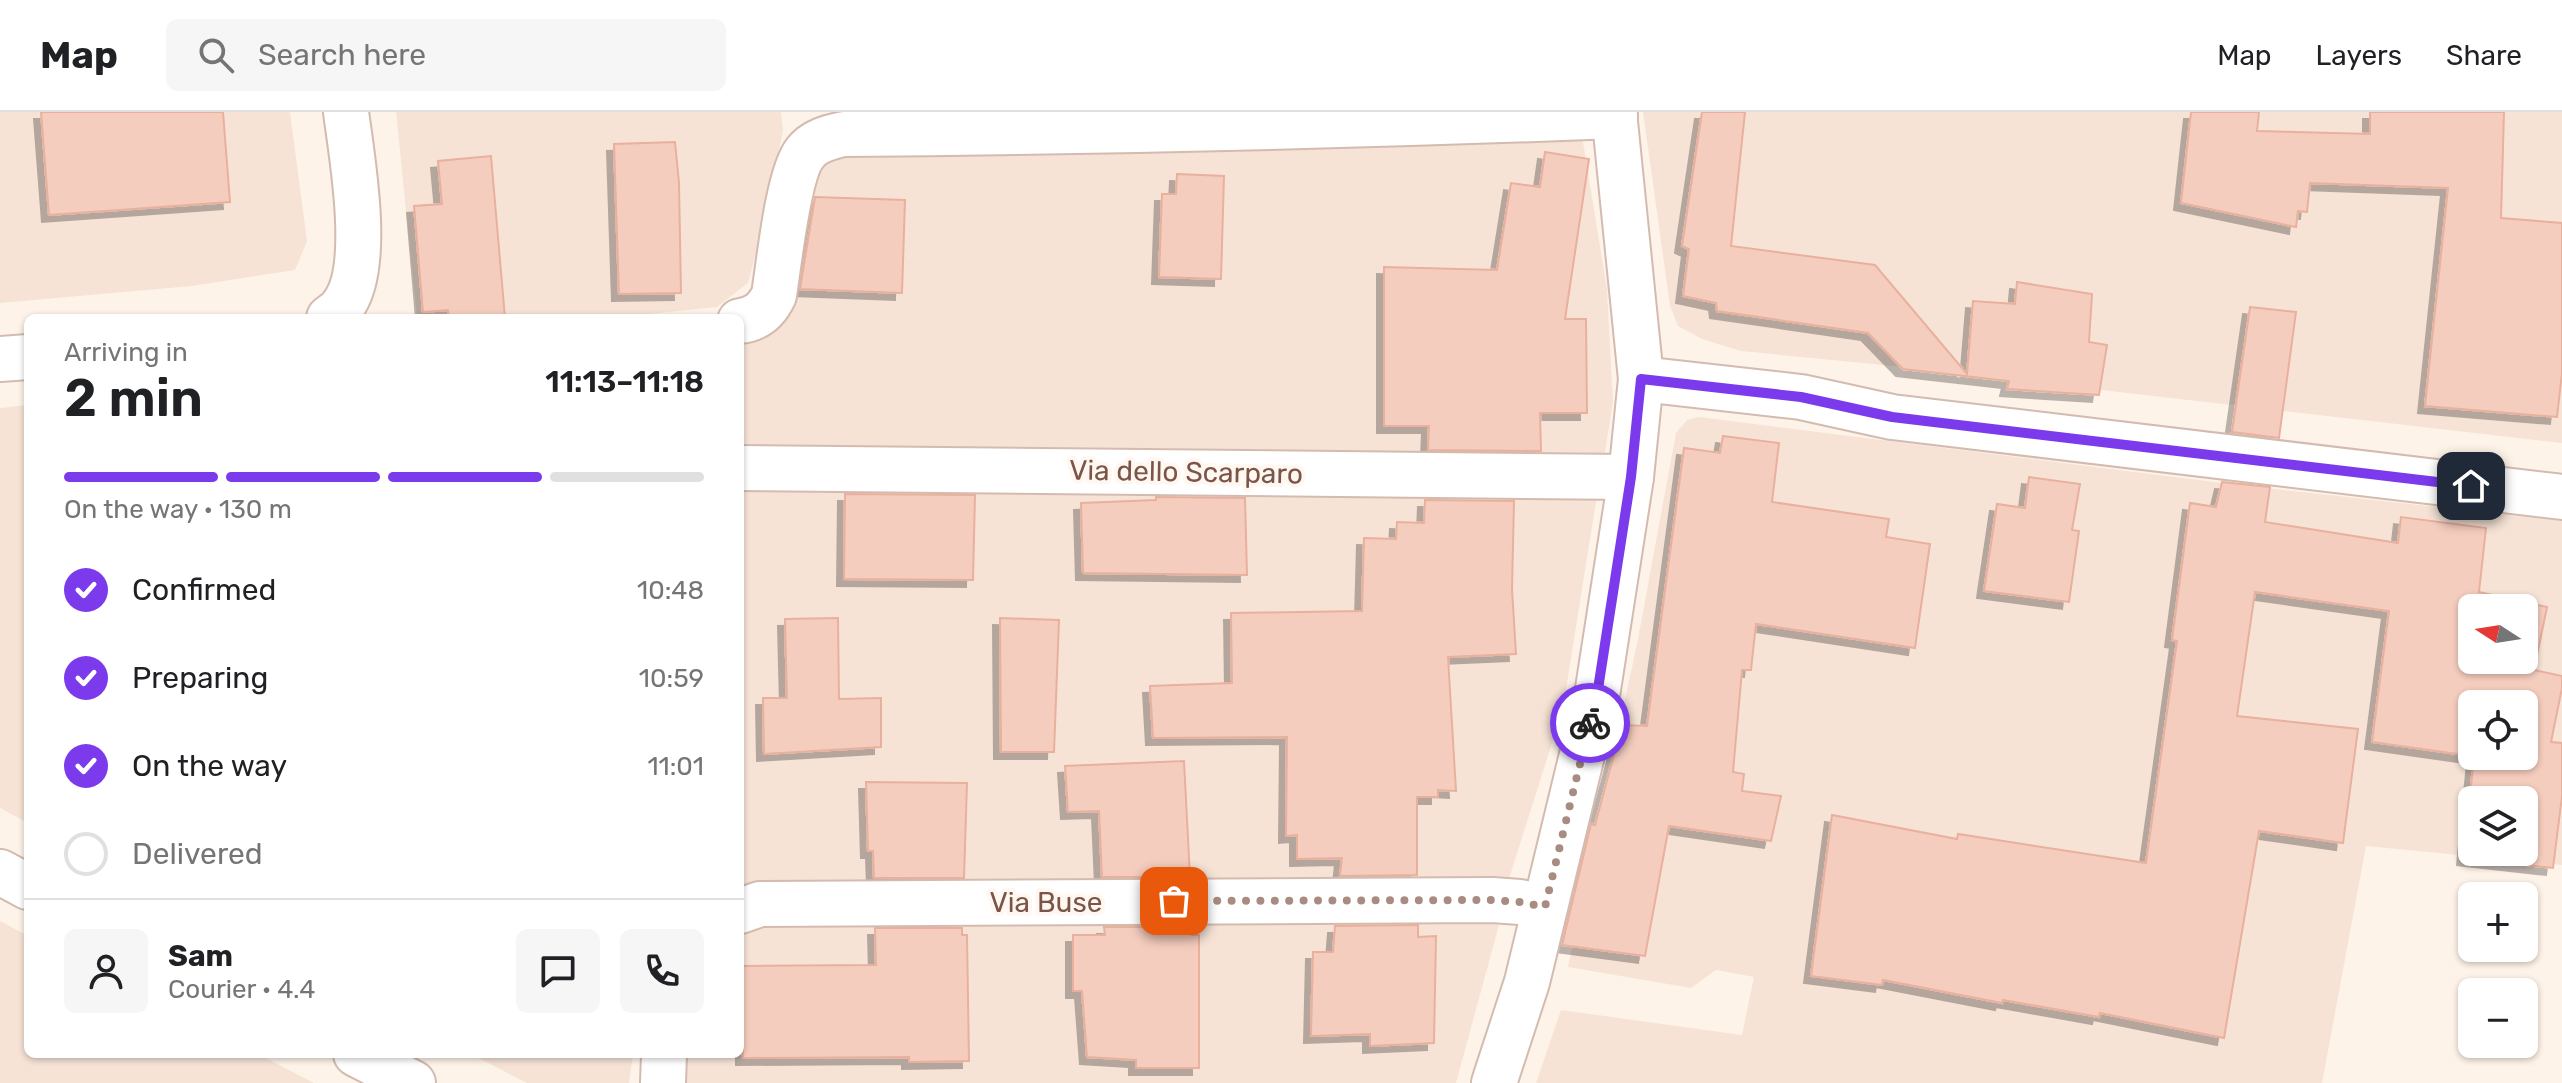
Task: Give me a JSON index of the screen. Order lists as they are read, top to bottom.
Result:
{
  "streets": {
    "street": ["Via dello Scarparo", "Via Buse"]
  },
  "north": "left",
  "page": {
    "header": "Map",
    "search": "Search here",
    "nav": ["Map", "Layers", "Share"],
    "heading": ["2 min", "Arriving in", "11:13–11:18"],
    "panel": ["Sam", "Courier · 4.4"],
    "bar": "On the way · 130 m",
    "list": [
      ["Confirmed", "10:48"],
      ["Preparing", "10:59"],
      ["On the way", "11:01"],
      "Delivered"
    ],
    "map_buttons": ["+", "−"]
  }
}
